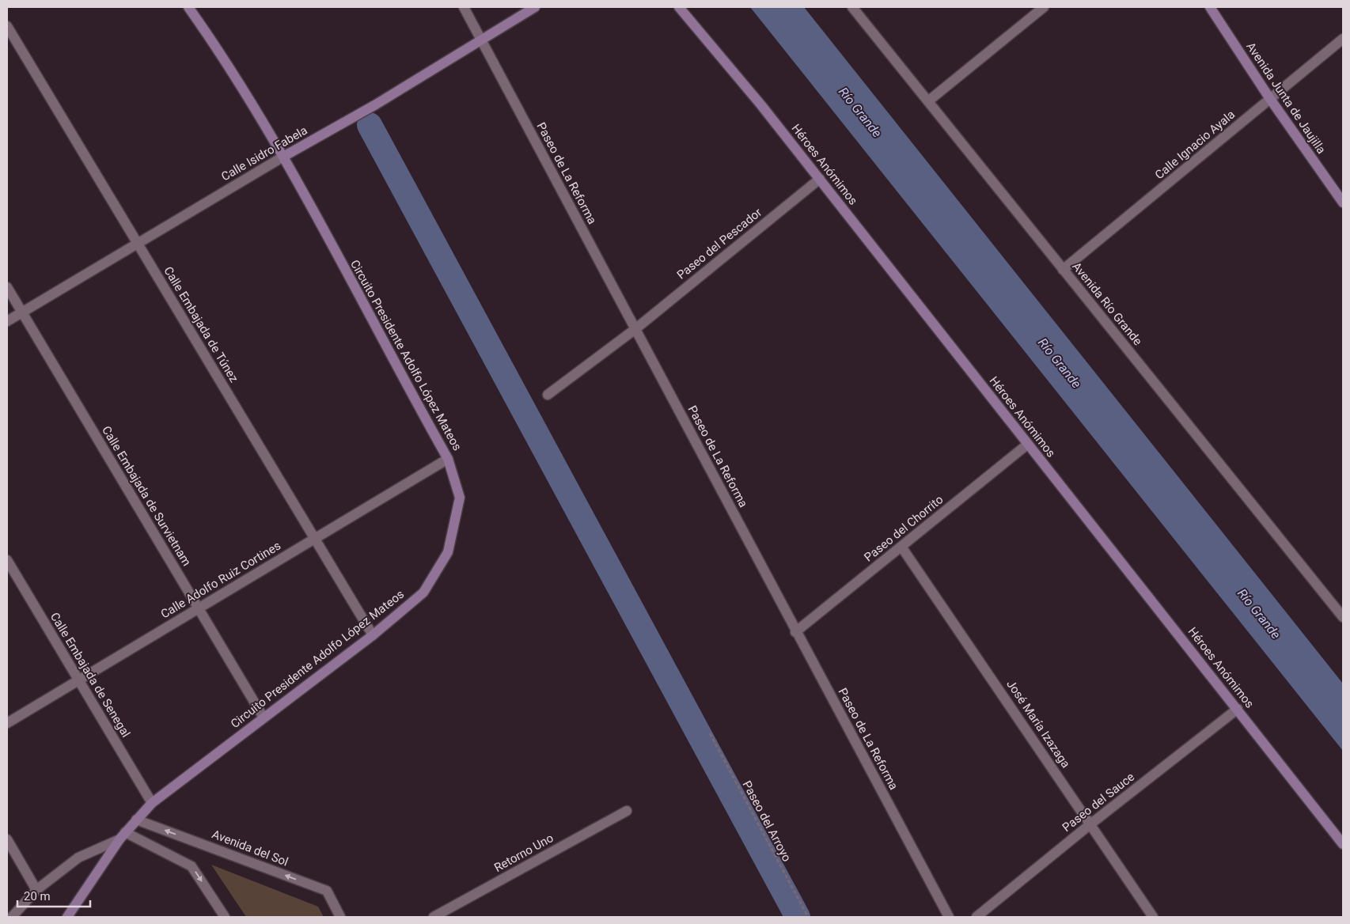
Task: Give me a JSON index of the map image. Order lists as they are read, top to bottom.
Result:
{
  "streets": {
    "street": [
      "Avenida Junta de Jaujilla",
      "Calle Ignacio Ayala",
      "Calle Isidro Fabela",
      "Héroes Anómimos",
      "Paseo de La Reforma",
      "Paseo del Pescador",
      "Avenida Río Grande",
      "Calle Embajada de Túnez",
      "Circuito Presidente Adolfo López Mateos",
      "Calle Embajada de Survietnam",
      "Paseo del Chorrito",
      "Calle Adolfo Ruiz Cortines",
      "Calle Embajada de Senegal",
      "José María Izazaga",
      "Paseo del Sauce",
      "Avenida del Sol",
      "Retorno Uno"
    ],
    "path": ["Paseo del Arroyo"]
  },
  "crossings": [
    ["Avenida Junta de Jaujilla", "Calle Ignacio Ayala"],
    ["Calle Ignacio Ayala", "Avenida Río Grande"],
    ["Calle Isidro Fabela", "Paseo de La Reforma"],
    ["Calle Isidro Fabela", "Calle Embajada de Túnez"],
    ["Calle Isidro Fabela", "Circuito Presidente Adolfo López Mateos"],
    ["Calle Isidro Fabela", "Calle Embajada de Survietnam"],
    ["Héroes Anómimos", "Paseo del Pescador"],
    ["Héroes Anómimos", "Paseo del Chorrito"],
    ["Héroes Anómimos", "Paseo del Sauce"],
    ["Paseo de La Reforma", "Paseo del Pescador"],
    ["Paseo de La Reforma", "Paseo del Chorrito"],
    ["Calle Embajada de Túnez", "Circuito Presidente Adolfo López Mateos"],
    ["Calle Embajada de Túnez", "Calle Adolfo Ruiz Cortines"],
    ["Circuito Presidente Adolfo López Mateos", "Calle Embajada de Survietnam"],
    ["Circuito Presidente Adolfo López Mateos", "Calle Adolfo Ruiz Cortines"],
    ["Circuito Presidente Adolfo López Mateos", "Calle Embajada de Senegal"],
    ["Circuito Presidente Adolfo López Mateos", "Avenida del Sol"],
    ["Calle Embajada de Survietnam", "Calle Adolfo Ruiz Cortines"],
    ["Paseo del Chorrito", "José María Izazaga"],
    ["Calle Adolfo Ruiz Cortines", "Calle Embajada de Senegal"],
    ["José María Izazaga", "Paseo del Sauce"]
  ],
  "water": ["Río Grande"],
  "scale_bar": "20 m"
}
